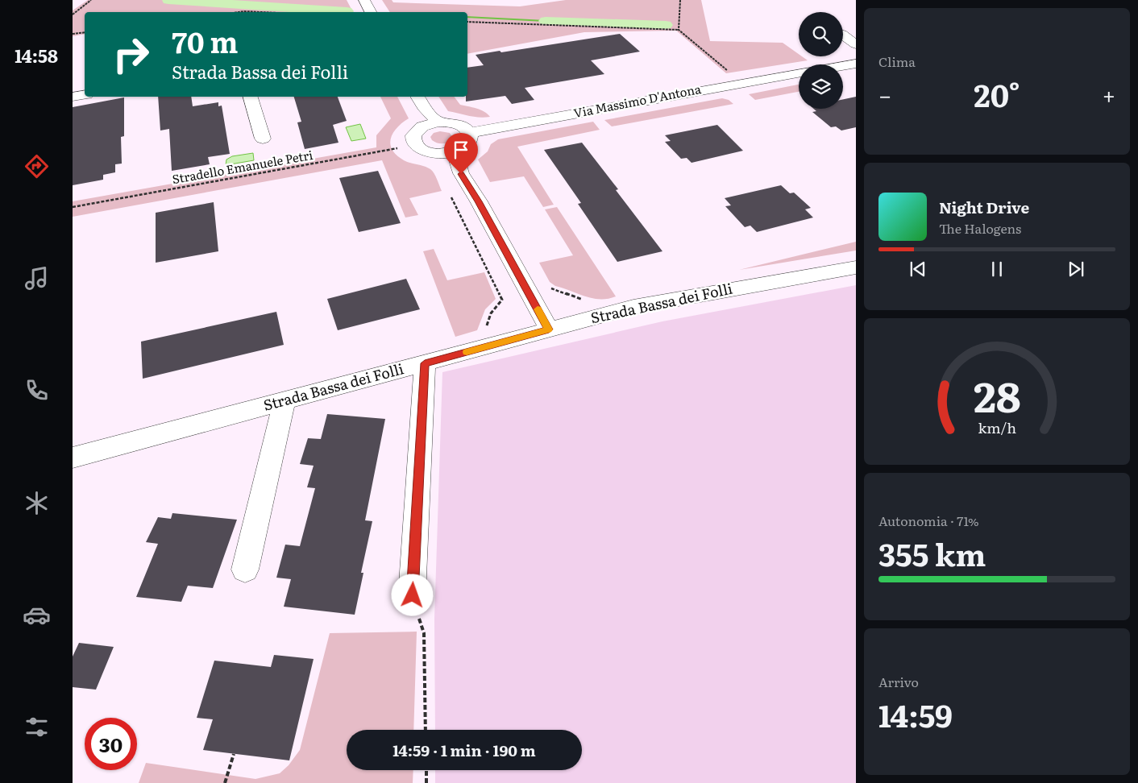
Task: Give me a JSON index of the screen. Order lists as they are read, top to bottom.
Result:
{
  "streets": {
    "street": ["Via Massimo D'Antona", "Strada Bassa dei Folli"],
    "path": ["Stradello Emanuele Petri"]
  },
  "crossings": [
    ["Via Massimo D'Antona", "Stradello Emanuele Petri"]
  ],
  "page": {
    "tabs": "14:58",
    "tile": [
      "Clima",
      ["Autonomia · 71%", "355 km"],
      ["Arrivo", "14:59"]
    ],
    "turn": ["70 m", "Strada Bassa dei Folli"],
    "heat": ["−", "20°", "+"],
    "song": ["Night Drive", "The Halogens"],
    "limit": "30",
    "trip": "14:59 · 1 min · 190 m",
    "gauge": ["28", "km/h"]
  }
}
